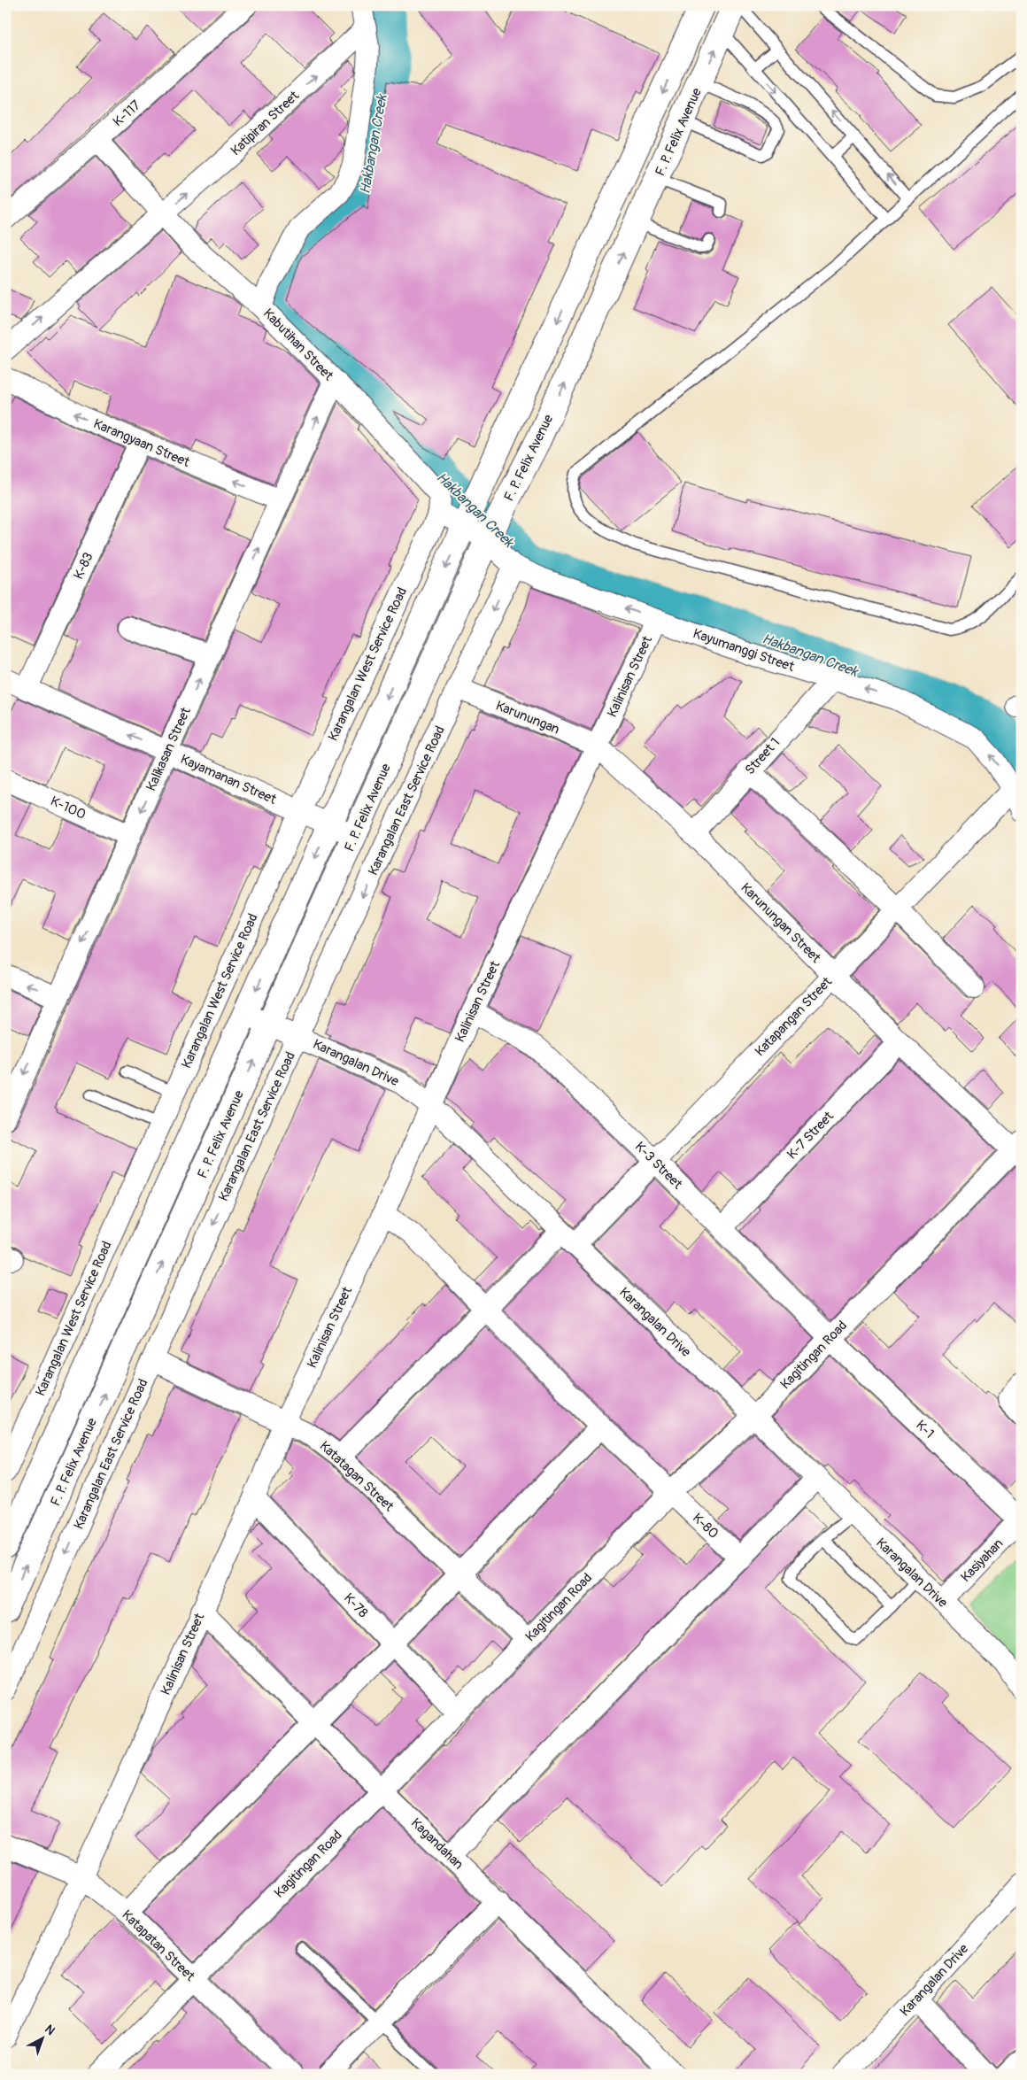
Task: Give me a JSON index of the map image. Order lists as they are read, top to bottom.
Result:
{
  "streets": {
    "main road": ["F. P. Felix Avenue"],
    "street": [
      "K-117",
      "Katipiran Street",
      "Kabutihan Street",
      "Karangyaan Street",
      "K-83",
      "Kayumanggi Street",
      "Karangalan West Service Road",
      "Kalinisan Street",
      "Karunungan",
      "Kalikasan Street",
      "Street 1",
      "Kayamanan Street",
      "Karangalan East Service Road",
      "K-100",
      "Karunungan Street",
      "Katapangan Street",
      "Karangalan Drive",
      "K-7 Street",
      "K-3 Street",
      "Kagitingan Road",
      "K-1",
      "Katatagan Street",
      "K-80",
      "Kasiyahan",
      "K-78",
      "Kagandahan",
      "Katapatan Street"
    ]
  },
  "crossings": [
    ["Katipiran Street", "Kabutihan Street"],
    ["F. P. Felix Avenue", "Kayumanggi Street"],
    ["F. P. Felix Avenue", "Kayamanan Street"],
    ["F. P. Felix Avenue", "Karangalan Drive"],
    ["Kabutihan Street", "Karangalan West Service Road"],
    ["Kabutihan Street", "Kalikasan Street"],
    ["Karangyaan Street", "K-83"],
    ["Karangyaan Street", "Kalikasan Street"],
    ["K-83", "Kayamanan Street"],
    ["Kayumanggi Street", "Kalinisan Street"],
    ["Kayumanggi Street", "Street 1"],
    ["Kayumanggi Street", "Karangalan East Service Road"],
    ["Kayumanggi Street", "Katapangan Street"],
    ["Karangalan West Service Road", "Kayamanan Street"],
    ["Kalinisan Street", "Karunungan"],
    ["Kalinisan Street", "Karunungan Street"],
    ["Kalinisan Street", "Karangalan Drive"],
    ["Kalinisan Street", "K-3 Street"],
    ["Kalinisan Street", "Katatagan Street"],
    ["Kalinisan Street", "K-80"],
    ["Kalinisan Street", "K-78"],
    ["Kalinisan Street", "Kagandahan"],
    ["Kalinisan Street", "Katapatan Street"],
    ["Karunungan", "Karangalan East Service Road"],
    ["Karunungan", "Karunungan Street"],
    ["Kalikasan Street", "Kayamanan Street"],
    ["Kalikasan Street", "K-100"],
    ["Street 1", "Karunungan Street"],
    ["Karangalan East Service Road", "Karangalan Drive"],
    ["Karangalan East Service Road", "Katatagan Street"],
    ["Karunungan Street", "Katapangan Street"],
    ["Karunungan Street", "K-7 Street"],
    ["Karunungan Street", "Kagitingan Road"],
    ["Katapangan Street", "Karangalan Drive"],
    ["Katapangan Street", "K-3 Street"],
    ["Katapangan Street", "Katatagan Street"],
    ["Katapangan Street", "K-80"],
    ["Karangalan Drive", "Kagitingan Road"],
    ["Karangalan Drive", "Kasiyahan"],
    ["K-7 Street", "K-3 Street"],
    ["K-3 Street", "Kagitingan Road"],
    ["K-3 Street", "K-1"],
    ["Kagitingan Road", "K-1"],
    ["Kagitingan Road", "Katatagan Street"],
    ["Kagitingan Road", "K-80"],
    ["Kagitingan Road", "K-78"],
    ["Kagitingan Road", "Kagandahan"],
    ["Kagitingan Road", "Katapatan Street"],
    ["K-1", "Kasiyahan"]
  ],
  "one_way": ["Katipiran Street", "Kayumanggi Street", "Karangalan East Service Road"],
  "water": ["Hakbangan Creek"],
  "north": "top right"
}
